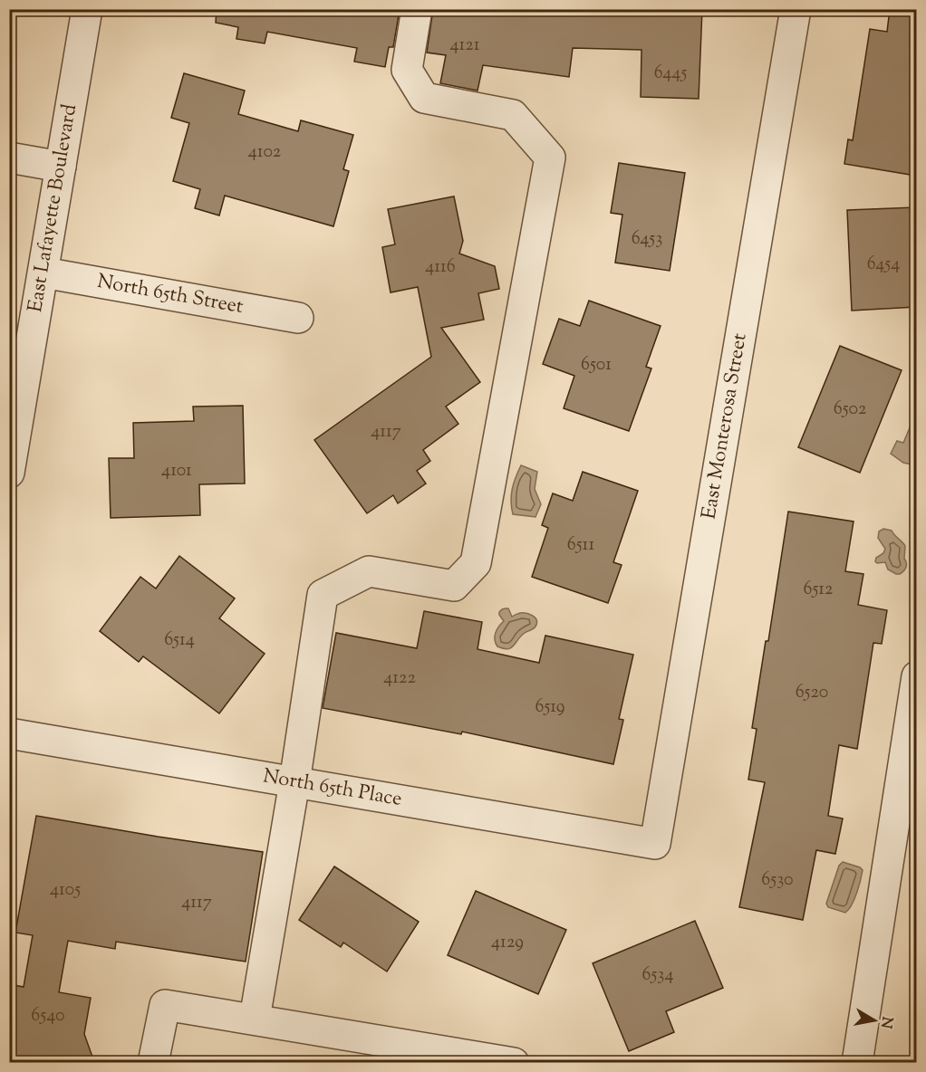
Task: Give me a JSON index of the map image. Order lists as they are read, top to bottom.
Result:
{
  "streets": {
    "street": [
      "East Lafayette Boulevard",
      "North 65th Street",
      "East Monterosa Street",
      "North 65th Place"
    ]
  },
  "crossings": [
    ["East Lafayette Boulevard", "North 65th Street"],
    ["East Monterosa Street", "North 65th Place"]
  ],
  "house_numbers": [
    "4121",
    "6445",
    "4102",
    "6453",
    "6454",
    "4116",
    "6501",
    "6502",
    "4117",
    "4101",
    "6511",
    "6512",
    "6514",
    "4122",
    "6520",
    "6519",
    "6530",
    "4105",
    "4117",
    "4129",
    "6534",
    "6540"
  ],
  "north": "right"
}
